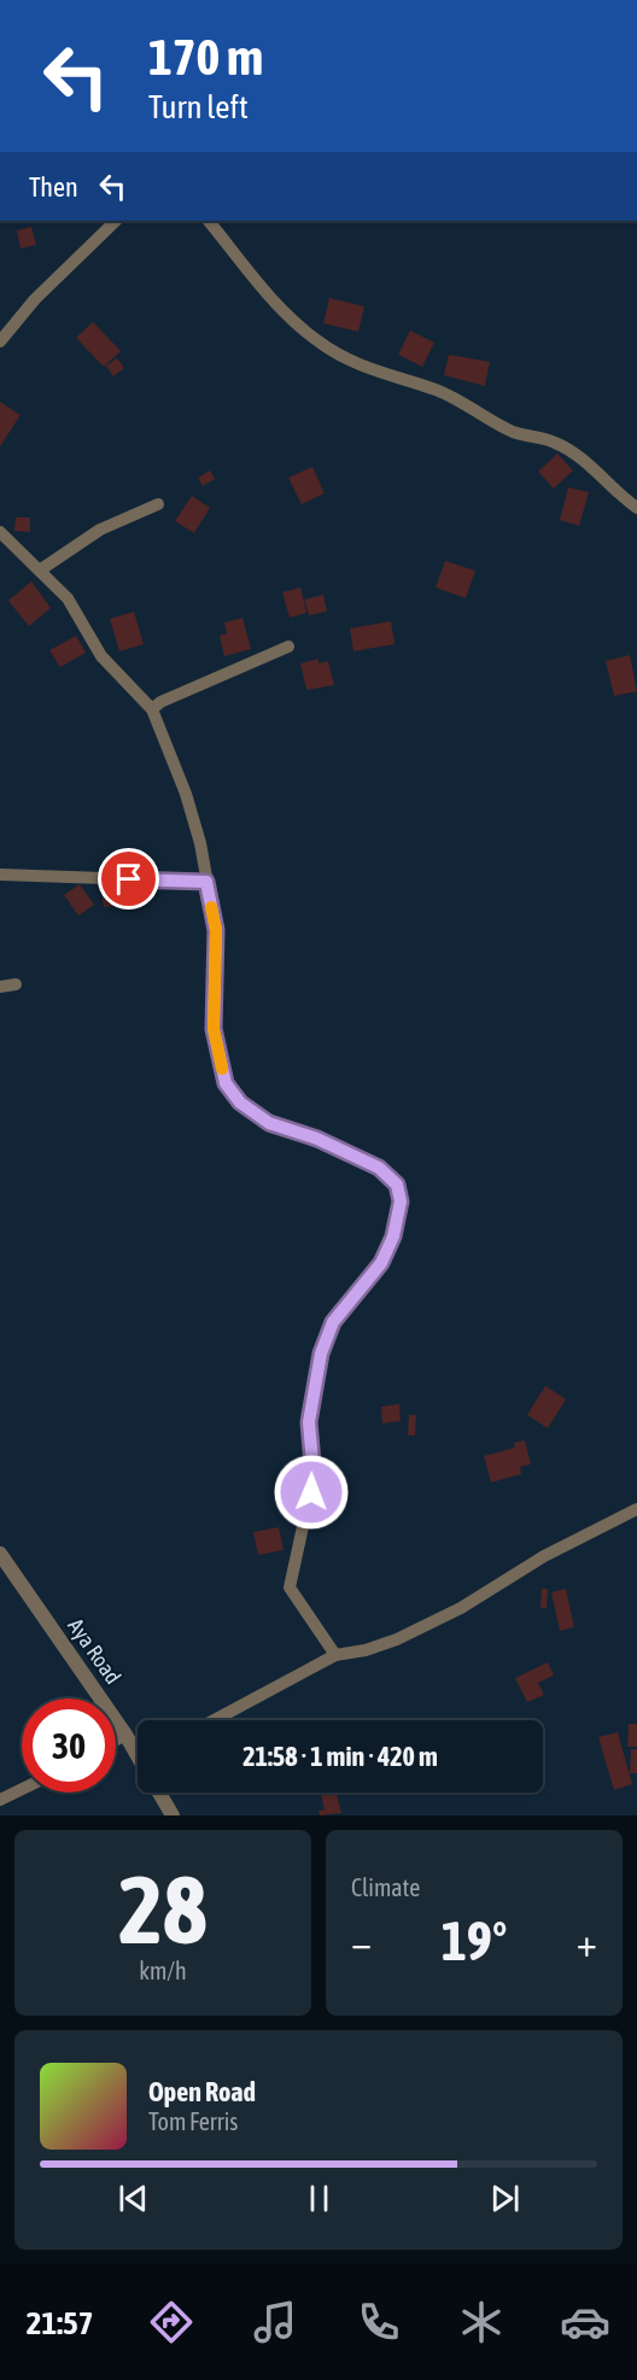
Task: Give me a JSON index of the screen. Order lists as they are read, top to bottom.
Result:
{
  "streets": {
    "street": ["Aya Road"]
  },
  "page": {
    "turn": ["170 m", "Turn left"],
    "then": "Then",
    "limit": "30",
    "trip": "21:58 · 1 min · 420 m",
    "tile": [
      ["28", "km/h"],
      "Climate"
    ],
    "heat": ["−", "19°", "+"],
    "song": ["Open Road", "Tom Ferris"],
    "tabs": "21:57"
  }
}
